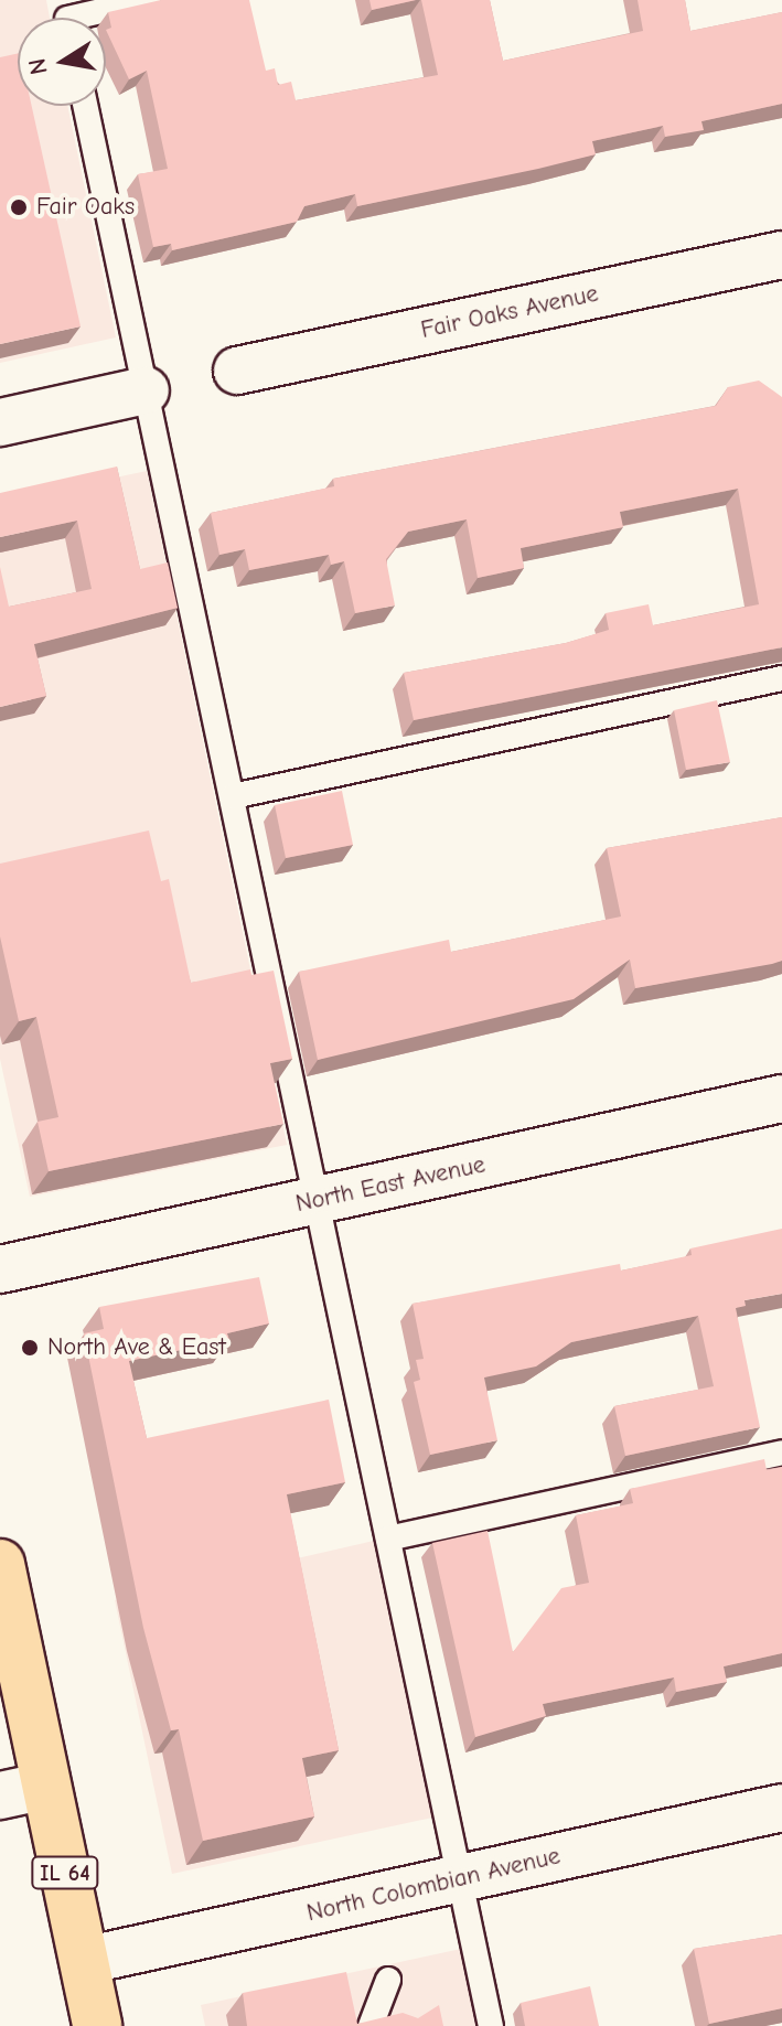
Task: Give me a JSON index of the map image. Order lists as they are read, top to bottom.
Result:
{
  "streets": {
    "main road": ["IL 64"],
    "street": ["Fair Oaks Avenue", "North East Avenue", "North Colombian Avenue"]
  },
  "crossings": [
    ["IL 64", "North Colombian Avenue"]
  ],
  "places": ["Fair Oaks", "North Ave & East"],
  "north": "left"
}
